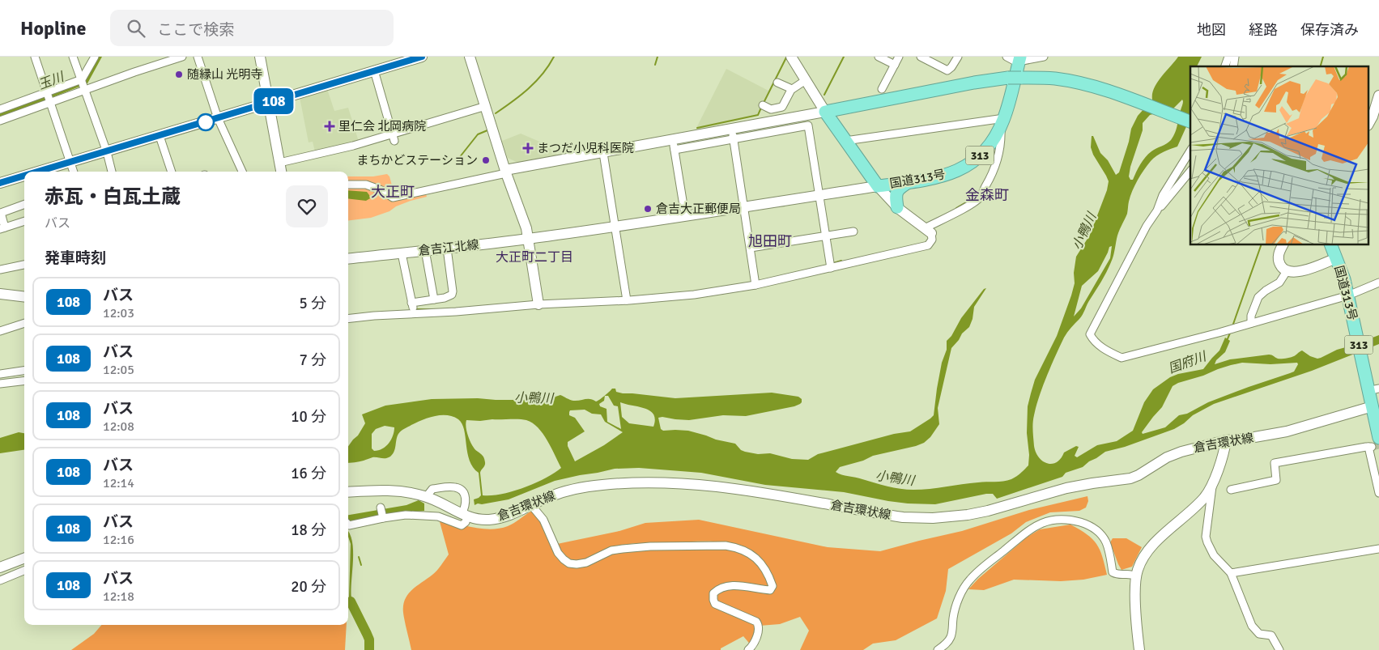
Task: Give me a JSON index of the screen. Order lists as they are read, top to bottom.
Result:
{
  "streets": {
    "highway": ["313", "国道313号"],
    "main road": ["倉吉江北線", "倉吉環状線"]
  },
  "crossings": [
    ["国道313号", "倉吉江北線"],
    ["国道313号", "倉吉環状線"]
  ],
  "districts": [
    "大正町",
    "金森町",
    "旭田町",
    "大正町二丁目"
  ],
  "water": ["玉川", "小鴨川", "国府川"],
  "places": {
    "other": ["随縁山 光明寺", "まちかどステーション", "倉吉大正郵便局"],
    "health": ["里仁会 北岡病院", "まつだ小児科医院"]
  },
  "lines": ["bus line 108"],
  "page": {
    "header": "Hopline",
    "search": "ここで検索",
    "nav": ["地図", "経路", "保存済み"],
    "on_map": "108",
    "heading": [
      ["赤瓦・白瓦土蔵", "バス"],
      "発車時刻"
    ],
    "list": [
      {
        "mark": "108",
        "name": "バス",
        "note": "12:03",
        "value": "5 分"
      },
      {
        "mark": "108",
        "name": "バス",
        "note": "12:05",
        "value": "7 分"
      },
      {
        "mark": "108",
        "name": "バス",
        "note": "12:08",
        "value": "10 分"
      },
      {
        "mark": "108",
        "name": "バス",
        "note": "12:14",
        "value": "16 分"
      },
      {
        "mark": "108",
        "name": "バス",
        "note": "12:16",
        "value": "18 分"
      },
      {
        "mark": "108",
        "name": "バス",
        "note": "12:18",
        "value": "20 分"
      }
    ]
  }
}
